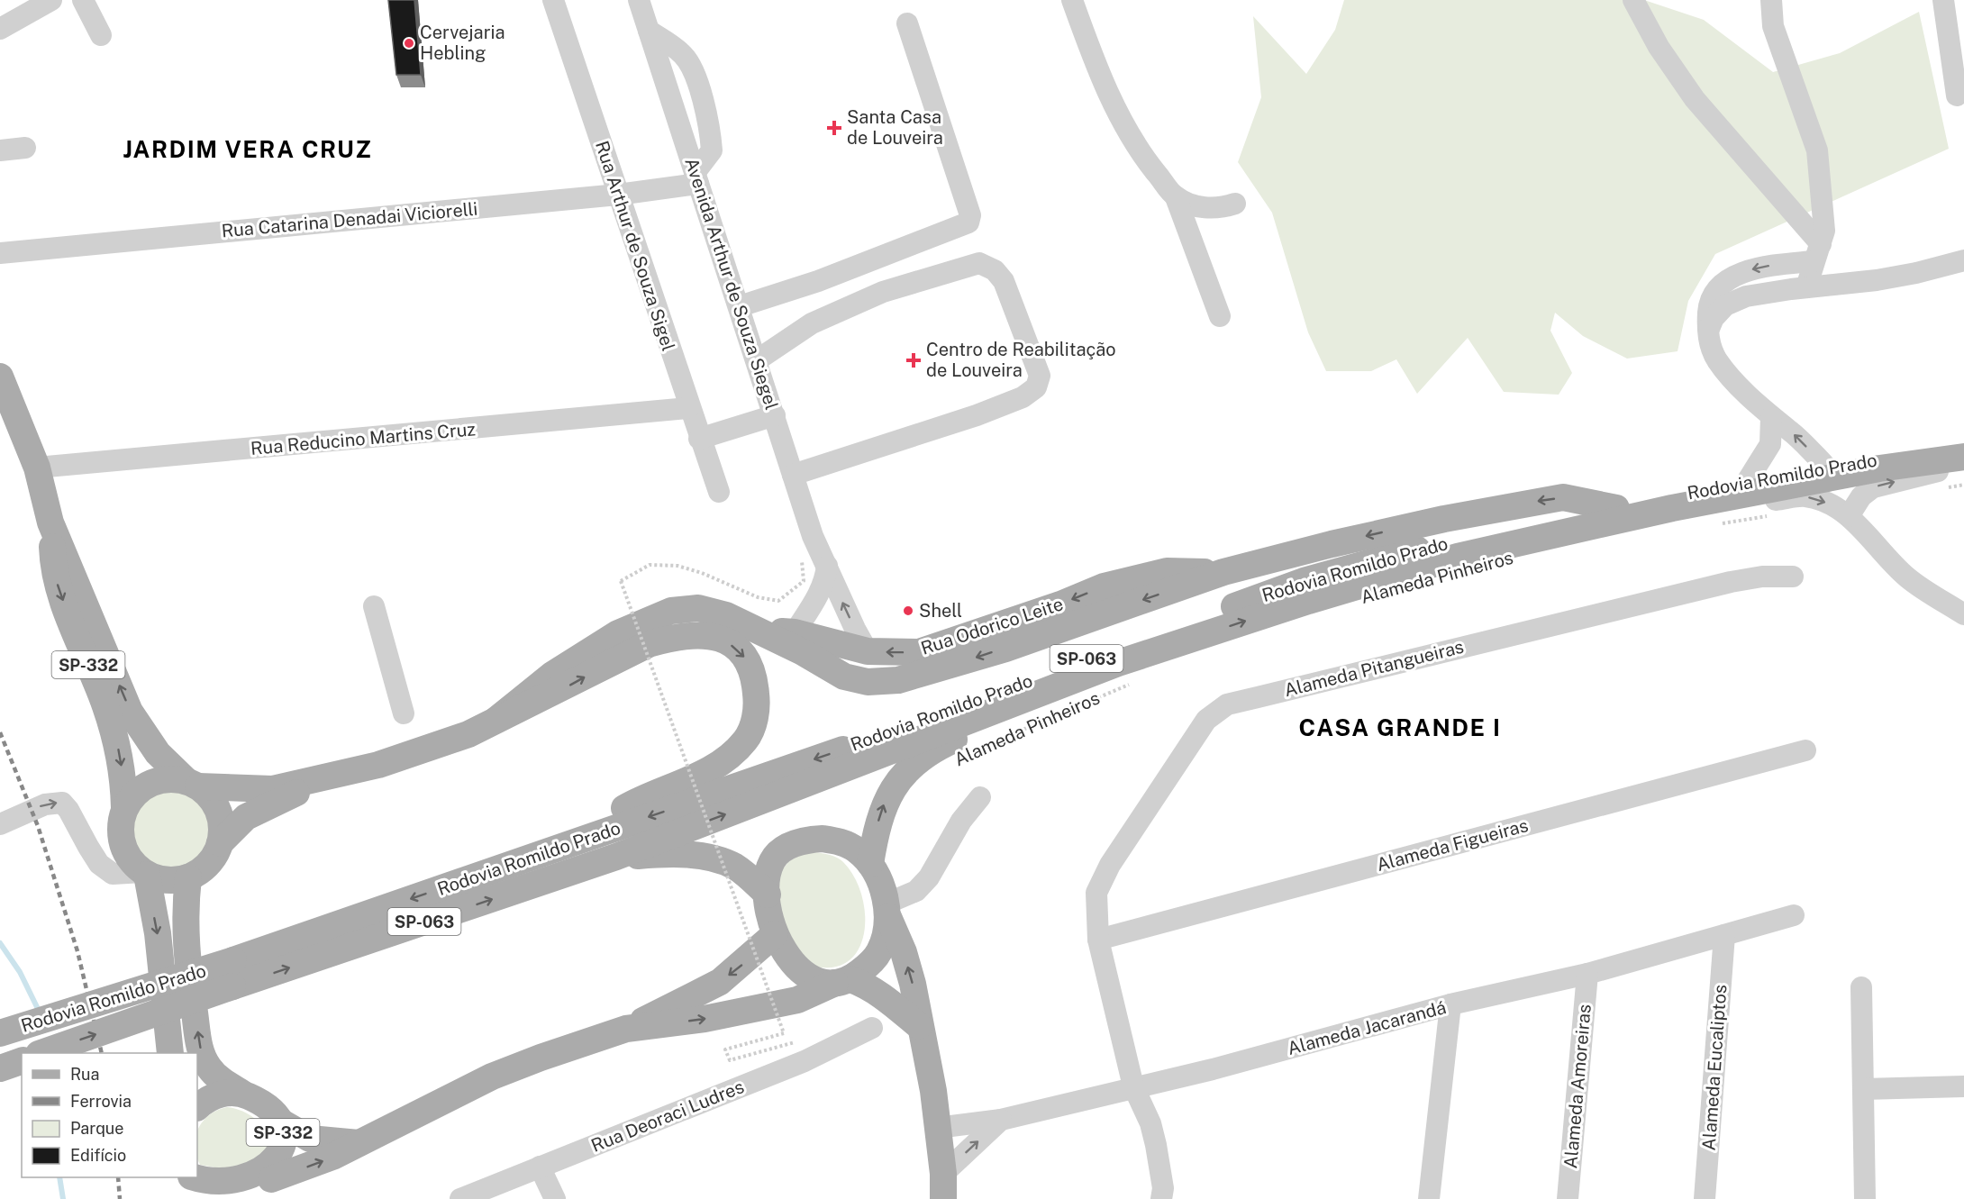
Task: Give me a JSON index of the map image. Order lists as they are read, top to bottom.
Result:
{
  "streets": {
    "main road": [
      "Rodovia Romildo Prado",
      "Rua Odorico Leite",
      "SP-063",
      "SP-332"
    ],
    "street": [
      "Rua Catarina Denadai Viciorelli",
      "Rua Arthur de Souza Sigel",
      "Avenida Arthur de Souza Siegel",
      "Rua Reducino Martins Cruz",
      "Alameda Pitangueiras",
      "Alameda Figueiras",
      "Alameda Jacarandá",
      "Alameda Eucaliptos",
      "Alameda Amoreiras",
      "Rua Deoraci Ludres"
    ],
    "path": ["Alameda Pinheiros"]
  },
  "crossings": [
    ["Rua Catarina Denadai Viciorelli", "Rua Arthur de Souza Sigel"],
    ["Rua Catarina Denadai Viciorelli", "Avenida Arthur de Souza Siegel"],
    ["Rua Arthur de Souza Sigel", "Rua Reducino Martins Cruz"],
    ["Avenida Arthur de Souza Siegel", "Rua Odorico Leite"],
    ["Rua Reducino Martins Cruz", "SP-332"],
    ["Alameda Pitangueiras", "Alameda Figueiras"],
    ["Alameda Jacarandá", "Alameda Eucaliptos"],
    ["Alameda Jacarandá", "Alameda Amoreiras"]
  ],
  "districts": ["JARDIM VERA CRUZ", "CASA GRANDE I"],
  "places": {
    "other": ["Cervejaria Hebling", "Shell"],
    "health": ["Santa Casa de Louveira", "Centro de Reabilitação de Louveira"]
  },
  "legend": [
    "Rua",
    "Ferrovia",
    "Parque",
    "Edifício"
  ]
}
